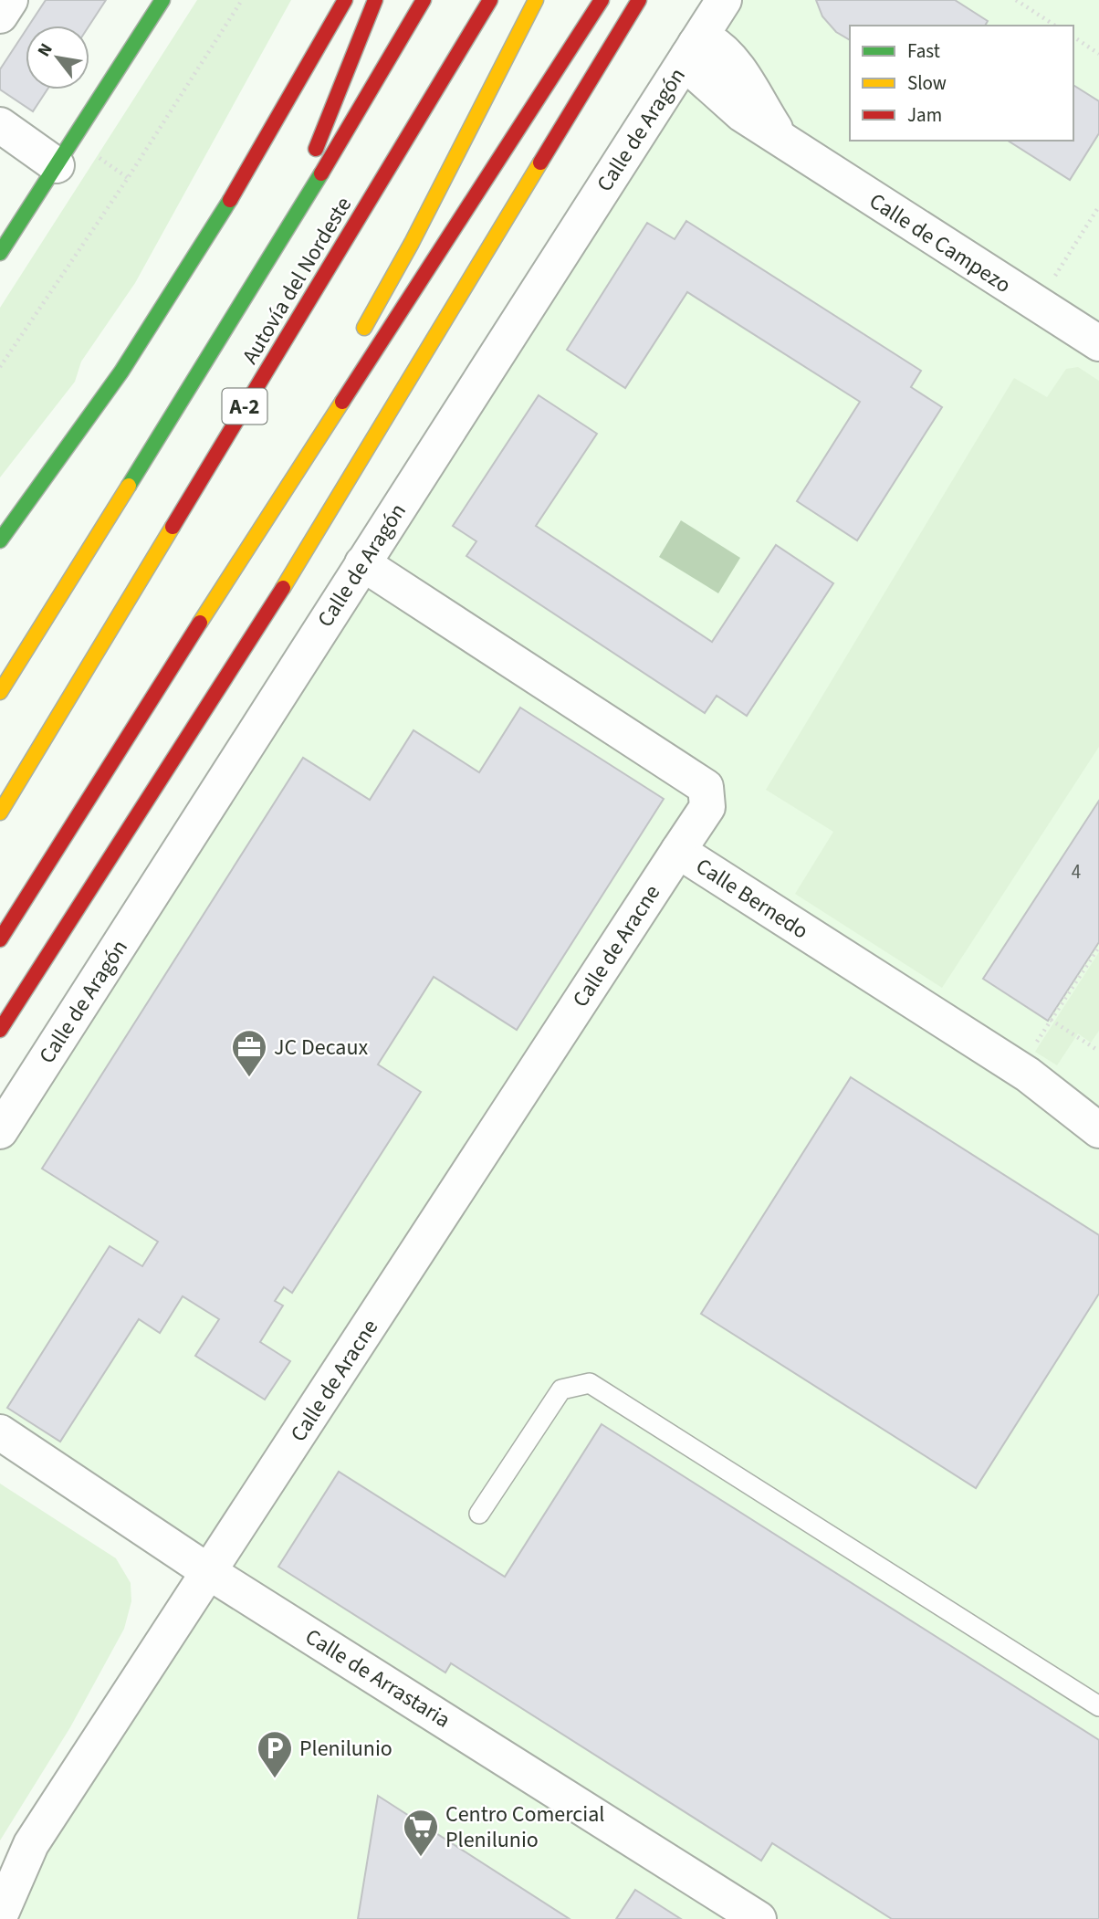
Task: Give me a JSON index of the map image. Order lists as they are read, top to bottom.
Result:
{
  "streets": {
    "main road": ["Autovía del Nordeste", "A-2"],
    "street": [
      "Calle de Aragón",
      "Calle de Campezo",
      "Calle Bernedo",
      "Calle de Aracne",
      "Calle de Arrastaria"
    ]
  },
  "crossings": [
    ["Calle de Aragón", "Calle de Campezo"],
    ["Calle de Aragón", "Calle Bernedo"],
    ["Calle Bernedo", "Calle de Aracne"],
    ["Calle de Aracne", "Calle de Arrastaria"]
  ],
  "places": {
    "office": ["JC Decaux"],
    "parking": ["Plenilunio"],
    "supermarket": ["Centro Comercial Plenilunio"]
  },
  "house_numbers": ["4"],
  "legend": ["Fast", "Slow", "Jam"],
  "north": "top left"
}
